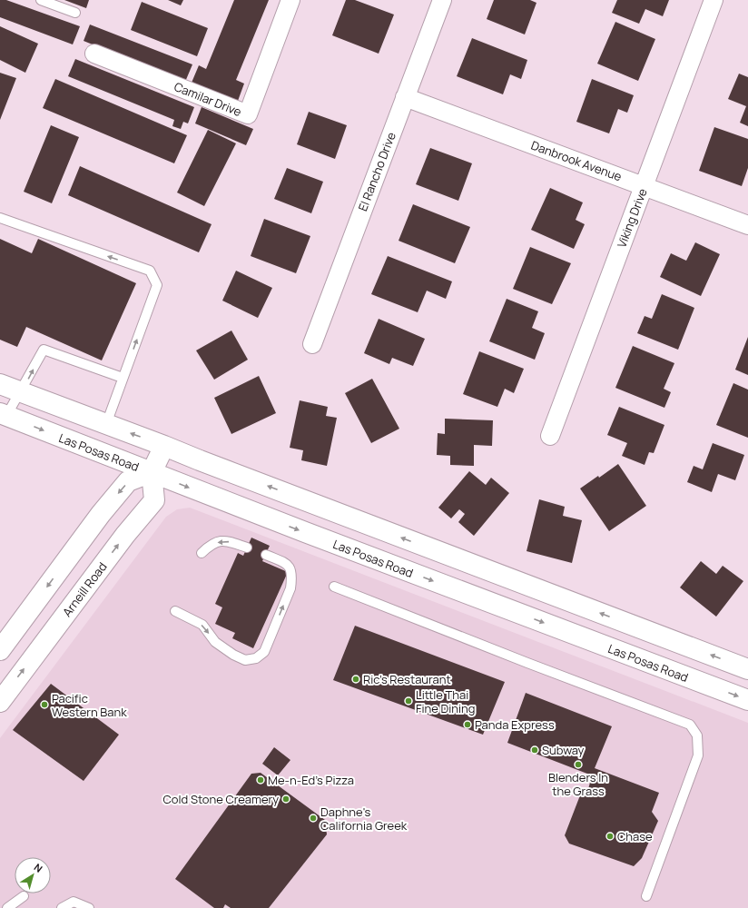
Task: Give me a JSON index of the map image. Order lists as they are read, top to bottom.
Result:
{
  "streets": {
    "main road": ["Las Posas Road", "Arneill Road"],
    "street": [
      "Camilar Drive",
      "Danbrook Avenue",
      "El Rancho Drive",
      "Viking Drive"
    ]
  },
  "crossings": [
    ["Danbrook Avenue", "El Rancho Drive"],
    ["Danbrook Avenue", "Viking Drive"],
    ["Las Posas Road", "Arneill Road"]
  ],
  "places": [
    "Ric's Restaurant",
    "Little Thai Fine Dining",
    "Pacific Western Bank",
    "Panda Express",
    "Subway",
    "Blenders In the Grass",
    "Me-n-Ed's Pizza",
    "Cold Stone Creamery",
    "Daphne's California Greek",
    "Chase"
  ],
  "north": "top right"
}
